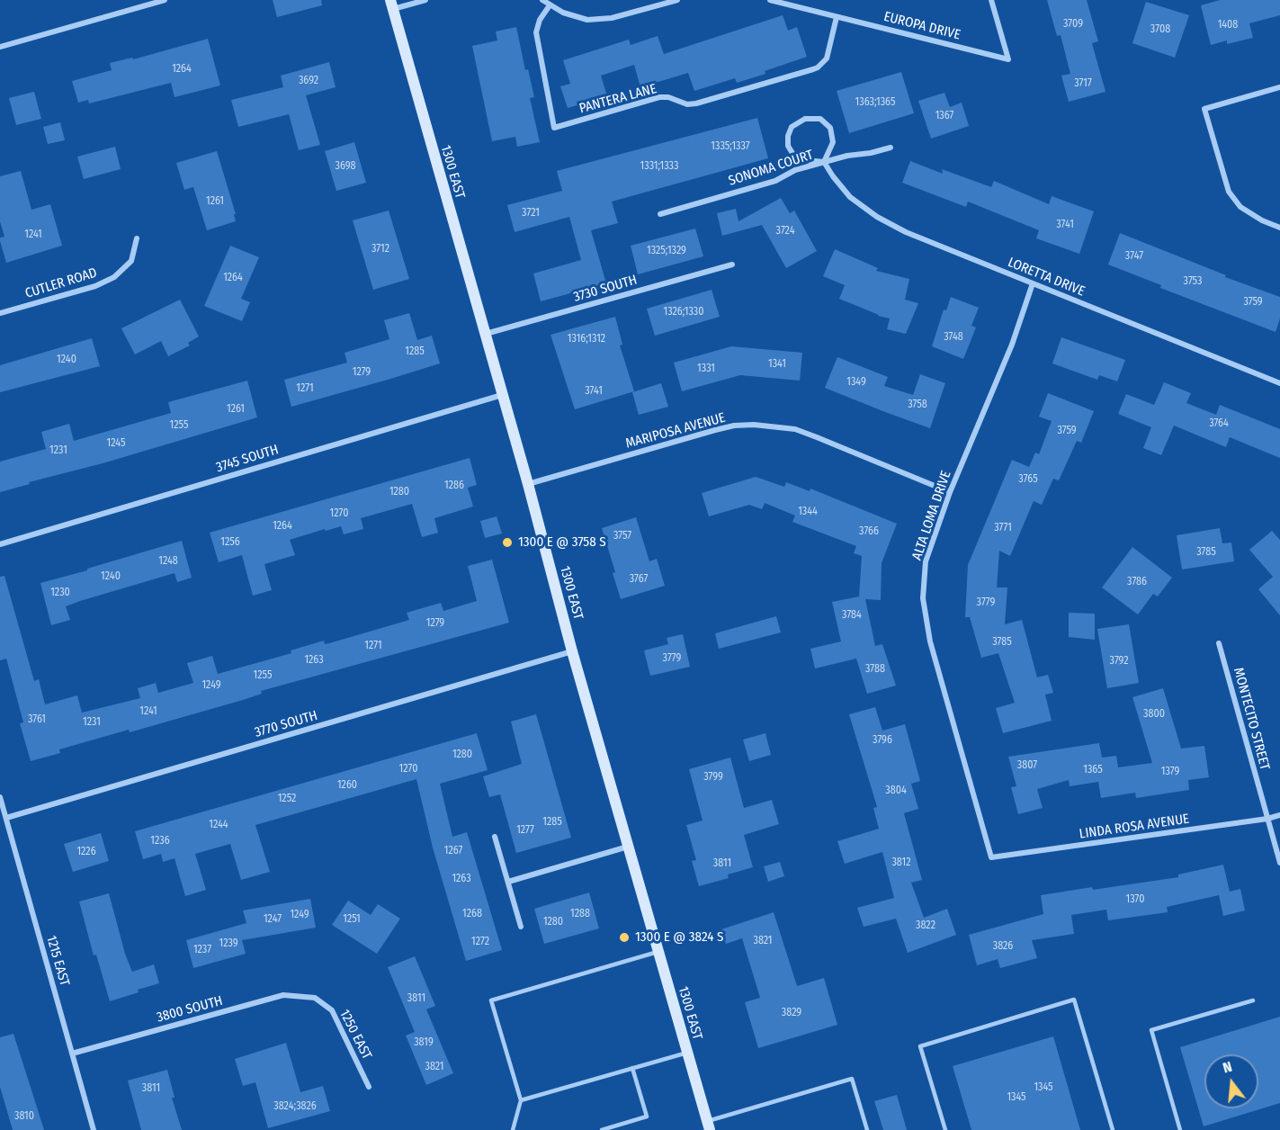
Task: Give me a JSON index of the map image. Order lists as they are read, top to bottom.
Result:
{
  "streets": {
    "main road": ["1300 EAST"],
    "street": [
      "EUROPA DRIVE",
      "PANTERA LANE",
      "SONOMA COURT",
      "LORETTA DRIVE",
      "CUTLER ROAD",
      "3730 SOUTH",
      "MARIPOSA AVENUE",
      "3745 SOUTH",
      "ALTA LOMA DRIVE",
      "MONTECITO STREET",
      "3770 SOUTH",
      "LINDA ROSA AVENUE",
      "1215 EAST",
      "3800 SOUTH",
      "1250 EAST"
    ]
  },
  "crossings": [
    ["EUROPA DRIVE", "PANTERA LANE"],
    ["SONOMA COURT", "LORETTA DRIVE"],
    ["1300 EAST", "3730 SOUTH"],
    ["1300 EAST", "MARIPOSA AVENUE"],
    ["1300 EAST", "3745 SOUTH"],
    ["1300 EAST", "3770 SOUTH"],
    ["LORETTA DRIVE", "ALTA LOMA DRIVE"],
    ["MARIPOSA AVENUE", "ALTA LOMA DRIVE"],
    ["ALTA LOMA DRIVE", "LINDA ROSA AVENUE"],
    ["MONTECITO STREET", "LINDA ROSA AVENUE"],
    ["3770 SOUTH", "1215 EAST"],
    ["1215 EAST", "3800 SOUTH"],
    ["3800 SOUTH", "1250 EAST"]
  ],
  "places": ["1300 E @ 3758 S", "1300 E @ 3824 S"],
  "house_numbers": [
    "3709",
    "1408",
    "3708",
    "1264",
    "3692",
    "3717",
    "1363;1365",
    "1367",
    "1335;1337",
    "3698",
    "1331;1333",
    "1261",
    "3721",
    "3741",
    "3724",
    "1241",
    "3712",
    "1325;1329",
    "3747",
    "1264",
    "3753",
    "3759",
    "1326;1330",
    "3748",
    "1316;1312",
    "1285",
    "1240",
    "1341",
    "1331",
    "1279",
    "1349",
    "1271",
    "3741",
    "3758",
    "1261",
    "3764",
    "1255",
    "3759",
    "1245",
    "1231",
    "3765",
    "1286",
    "1280",
    "1344",
    "1270",
    "1264",
    "3771",
    "3766",
    "3757",
    "1256",
    "3785",
    "1248",
    "1240",
    "3767",
    "3786",
    "1230",
    "3779",
    "3784",
    "1279",
    "3785",
    "1271",
    "3779",
    "1263",
    "3792",
    "3788",
    "1255",
    "1249",
    "1241",
    "3800",
    "3761",
    "1231",
    "3796",
    "1280",
    "3807",
    "1270",
    "1365",
    "1379",
    "3799",
    "1260",
    "3804",
    "1252",
    "1285",
    "1244",
    "1277",
    "1236",
    "1267",
    "1226",
    "3812",
    "3811",
    "1263",
    "1370",
    "1268",
    "1288",
    "1249",
    "1247",
    "1251",
    "1280",
    "3822",
    "3821",
    "1272",
    "1239",
    "3826",
    "1237",
    "3811",
    "3829",
    "3819",
    "3821",
    "1345",
    "3811",
    "1345",
    "3824;3826",
    "3810"
  ],
  "north": "top"
}
